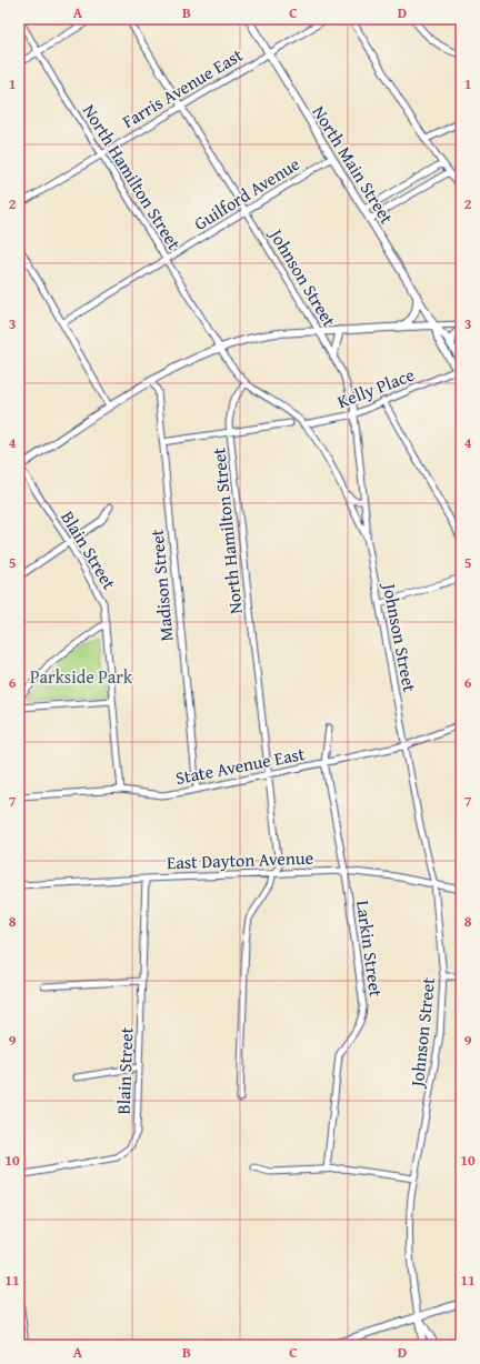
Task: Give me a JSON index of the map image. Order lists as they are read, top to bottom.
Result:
{
  "streets": {
    "main road": ["North Main Street", "Johnson Street"],
    "street": [
      "Farris Avenue East",
      "North Hamilton Street",
      "Guilford Avenue",
      "Kelly Place",
      "Blain Street",
      "Madison Street",
      "State Avenue East",
      "East Dayton Avenue",
      "Larkin Street"
    ]
  },
  "crossings": [
    ["Farris Avenue East", "North Main Street"],
    ["Farris Avenue East", "North Hamilton Street"],
    ["Farris Avenue East", "Johnson Street"],
    ["North Main Street", "Guilford Avenue"],
    ["North Main Street", "Kelly Place"],
    ["North Hamilton Street", "Guilford Avenue"],
    ["North Hamilton Street", "State Avenue East"],
    ["North Hamilton Street", "East Dayton Avenue"],
    ["Guilford Avenue", "Johnson Street"],
    ["Johnson Street", "Kelly Place"],
    ["Johnson Street", "State Avenue East"],
    ["Johnson Street", "East Dayton Avenue"],
    ["Blain Street", "State Avenue East"],
    ["Blain Street", "East Dayton Avenue"],
    ["Madison Street", "State Avenue East"],
    ["State Avenue East", "Larkin Street"],
    ["East Dayton Avenue", "Larkin Street"]
  ],
  "parks": ["Parkside Park"],
  "grid": {
    "columns": [
      "A",
      "B",
      "C",
      "D"
    ],
    "rows": [
      "1",
      "2",
      "3",
      "4",
      "5",
      "6",
      "7",
      "8",
      "9",
      "10",
      "11"
    ]
  }
}
